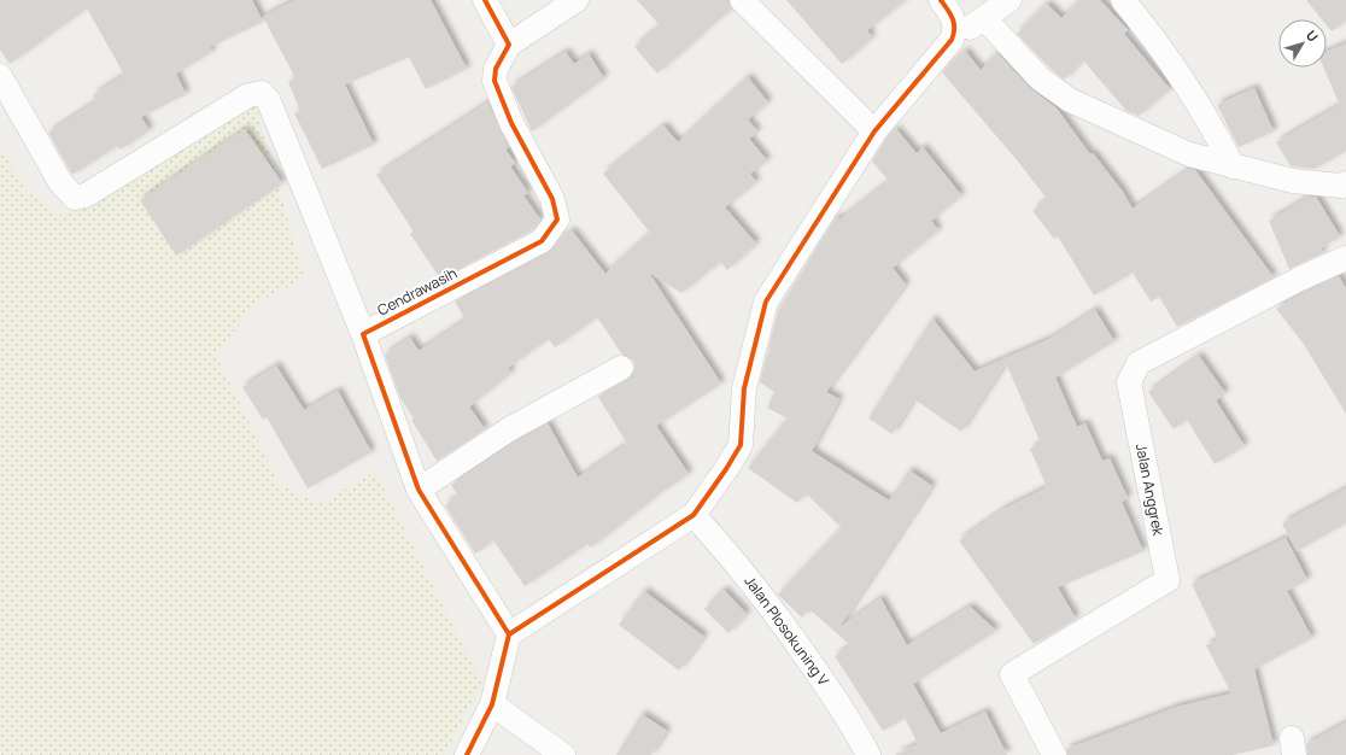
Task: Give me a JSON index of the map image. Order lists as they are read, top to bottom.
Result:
{
  "streets": {
    "street": ["Cendrawasih", "Jalan Anggrek", "Jalan Plosokuning V"]
  },
  "north": "top right"
}
